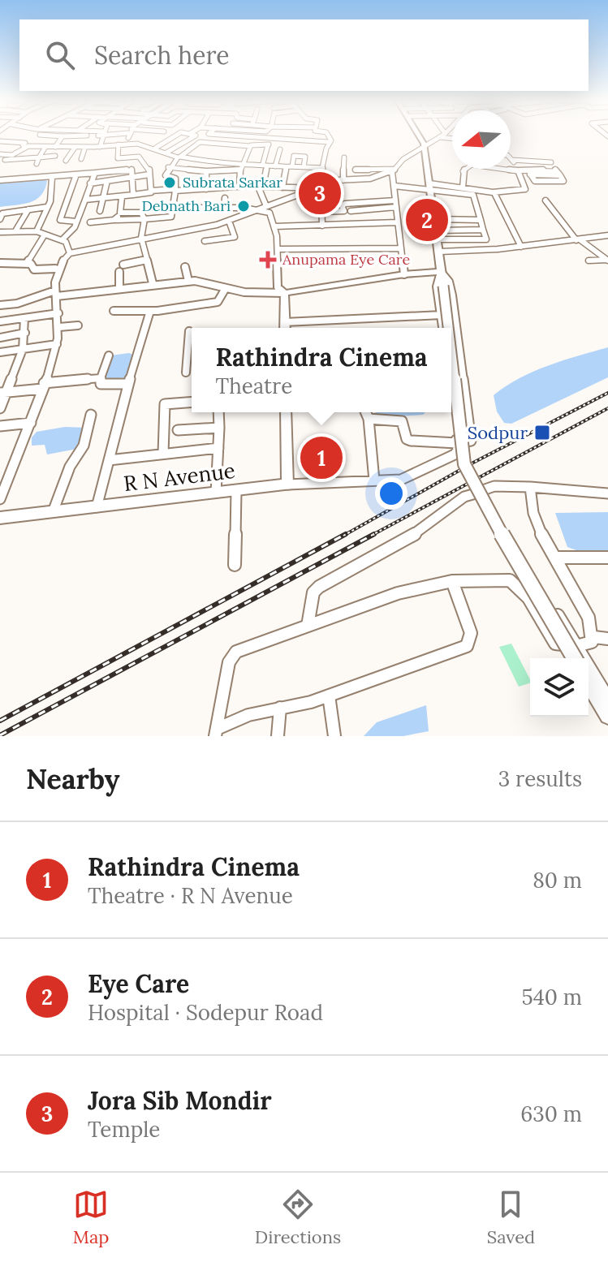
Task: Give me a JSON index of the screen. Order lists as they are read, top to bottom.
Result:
{
  "streets": {
    "main road": ["R N Avenue"]
  },
  "places": {
    "other": ["Subrata Sarkar", "Debnath Bari"],
    "health": ["Anupama Eye Care"],
    "transit": ["Sodpur"]
  },
  "north": "left",
  "page": {
    "search": "Search here",
    "pins": ["3", "2", "1"],
    "popup": ["Rathindra Cinema", "Theatre"],
    "heading": ["Nearby", "3 results"],
    "list": [
      {
        "mark": "1",
        "name": "Rathindra Cinema",
        "note": "Theatre · R N Avenue",
        "value": "80 m"
      },
      {
        "mark": "2",
        "name": "Eye Care",
        "note": "Hospital · Sodepur Road",
        "value": "540 m"
      },
      {
        "mark": "3",
        "name": "Jora Sib Mondir",
        "note": "Temple",
        "value": "630 m"
      }
    ],
    "nav": ["Map", "Directions", "Saved"]
  }
}
